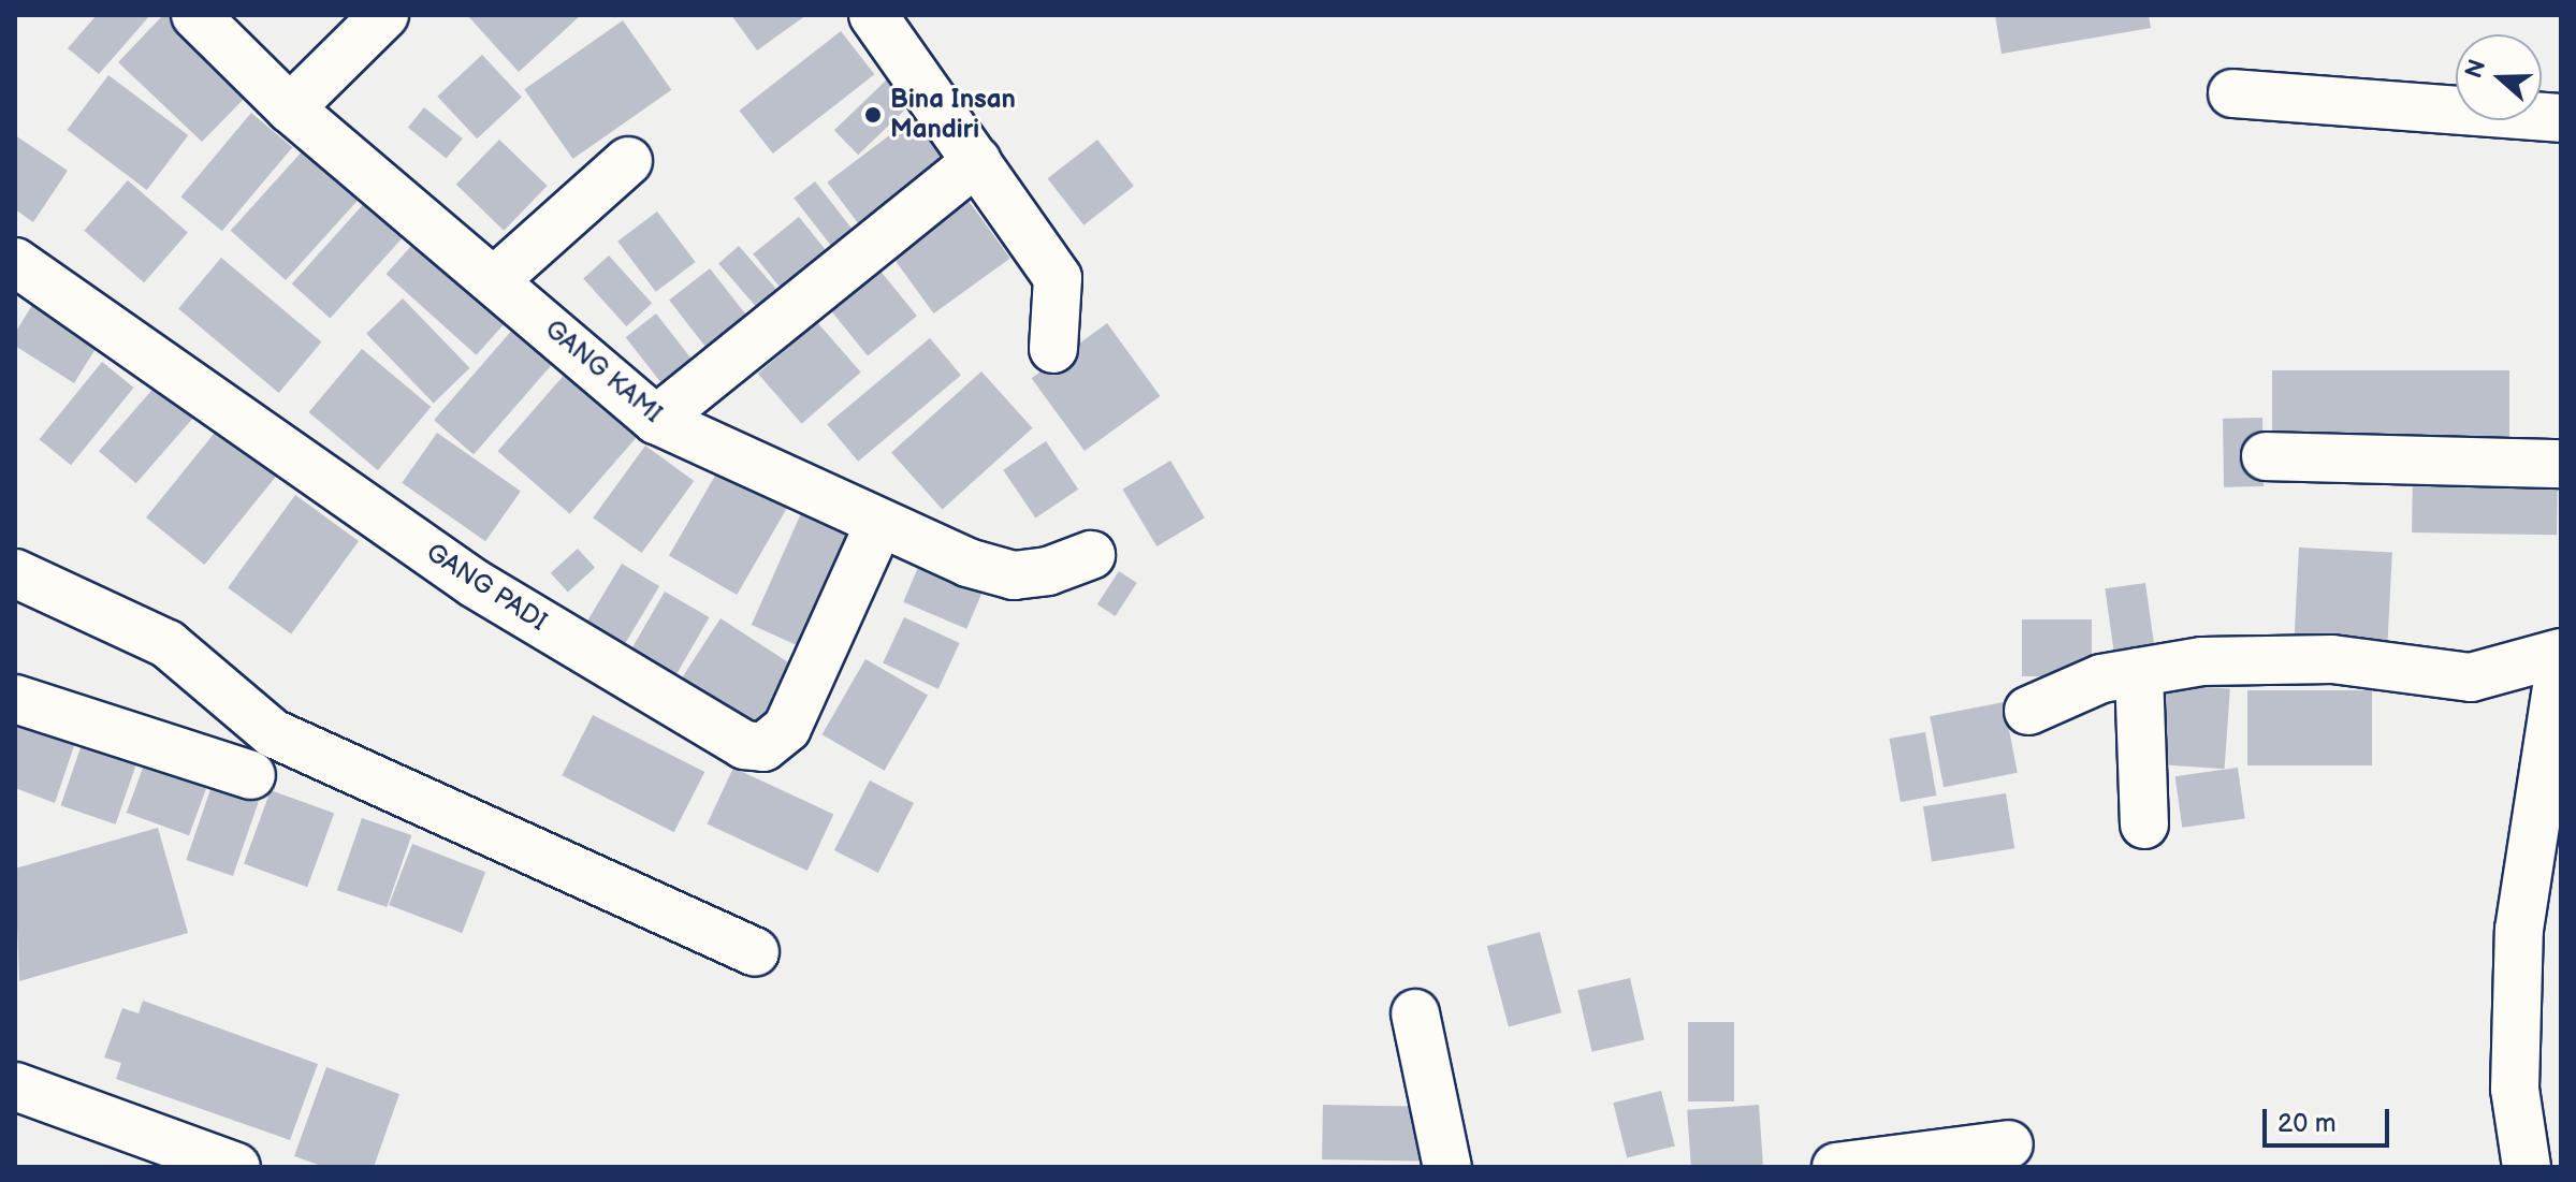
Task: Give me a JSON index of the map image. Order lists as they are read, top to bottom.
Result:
{
  "streets": {
    "street": ["GANG KAMI", "GANG PADI"]
  },
  "crossings": [
    ["GANG KAMI", "GANG PADI"]
  ],
  "places": ["Bina Insan Mandiri"],
  "scale_bar": "20 m",
  "north": "left"
}
